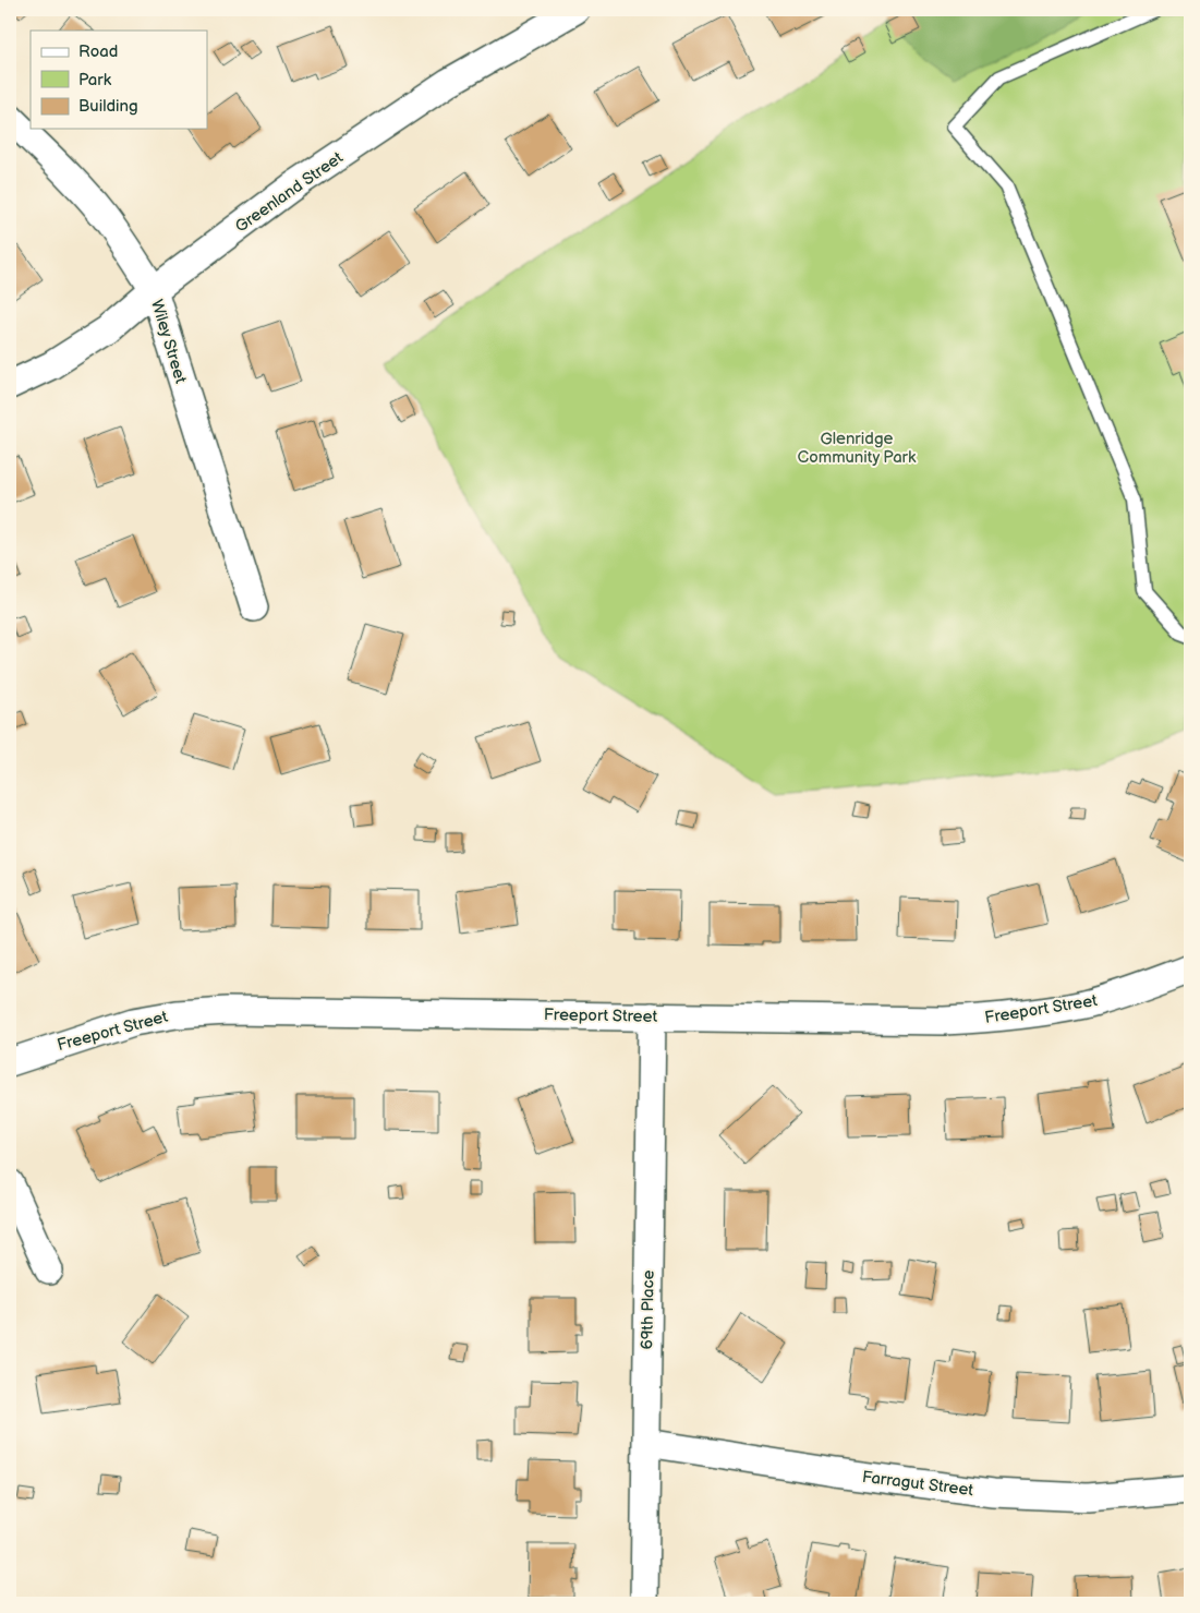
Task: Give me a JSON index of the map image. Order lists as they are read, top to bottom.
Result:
{
  "streets": {
    "street": [
      "Greenland Street",
      "Wiley Street",
      "Freeport Street",
      "69th Place",
      "Farragut Street"
    ]
  },
  "crossings": [
    ["Greenland Street", "Wiley Street"],
    ["Freeport Street", "69th Place"],
    ["69th Place", "Farragut Street"]
  ],
  "parks": ["Glenridge Community Park"],
  "legend": ["Road", "Park", "Building"]
}
